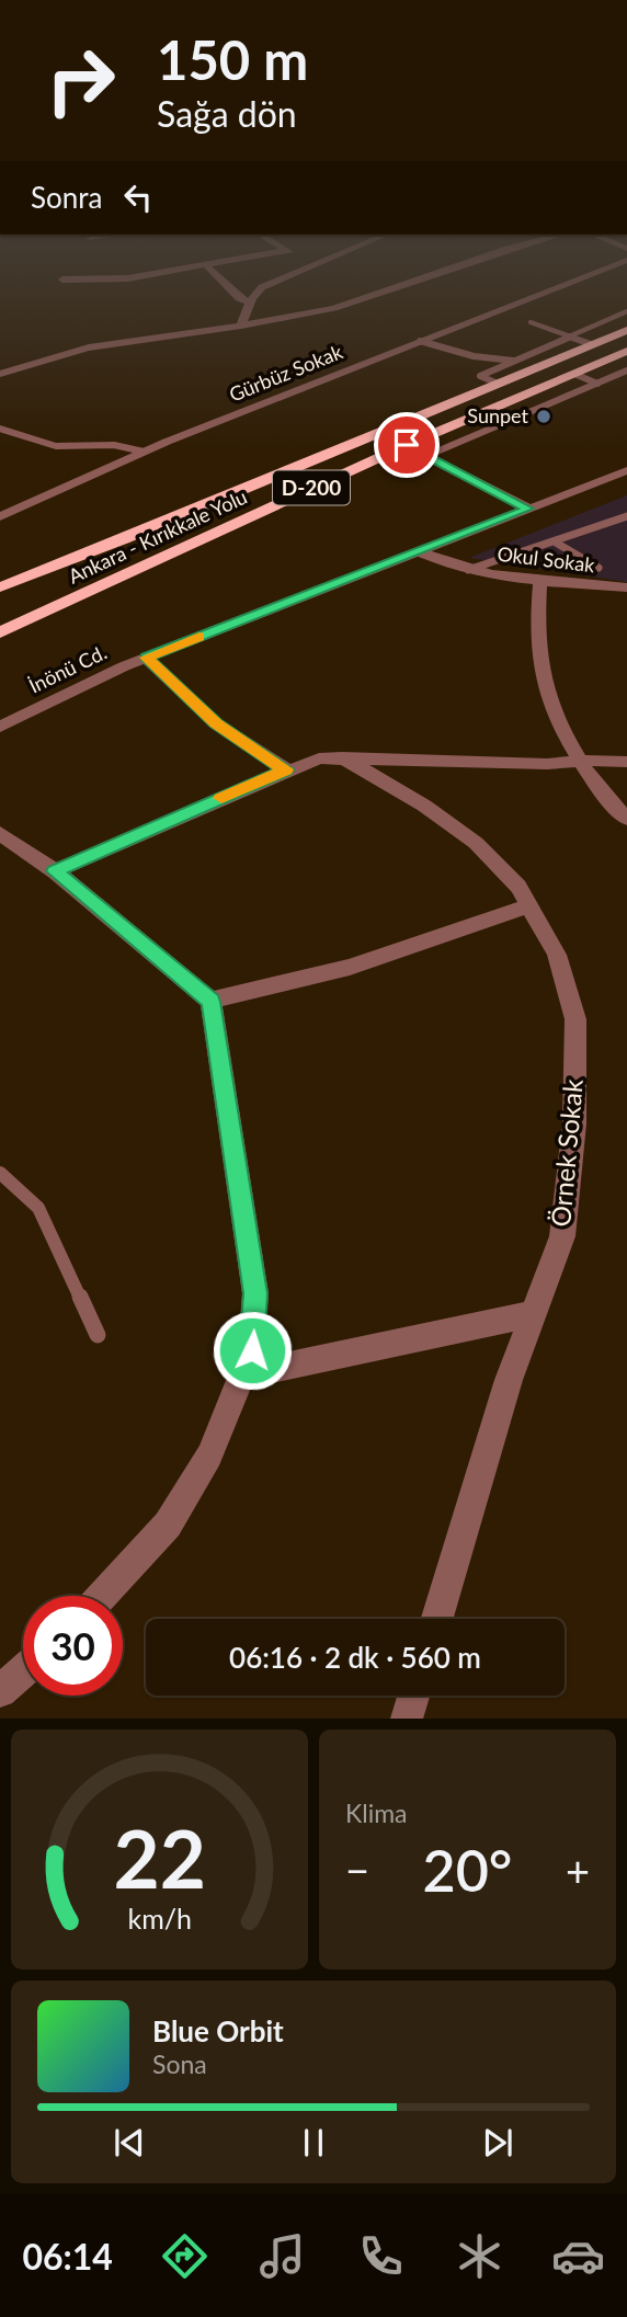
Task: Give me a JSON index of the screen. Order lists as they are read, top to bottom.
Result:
{
  "streets": {
    "highway": ["D-200", "Ankara - Kırıkkale Yolu"],
    "street": [
      "Gürbüz Sokak",
      "Okul Sokak",
      "İnönü Cd.",
      "Örnek Sokak"
    ]
  },
  "crossings": [
    ["Okul Sokak", "İnönü Cd."]
  ],
  "places": ["Sunpet"],
  "page": {
    "turn": ["150 m", "Sağa dön"],
    "then": "Sonra",
    "limit": "30",
    "trip": "06:16 · 2 dk · 560 m",
    "tile": "Klima",
    "heat": ["−", "20°", "+"],
    "song": ["Blue Orbit", "Sona"],
    "tabs": "06:14",
    "gauge": ["22", "km/h"]
  }
}
